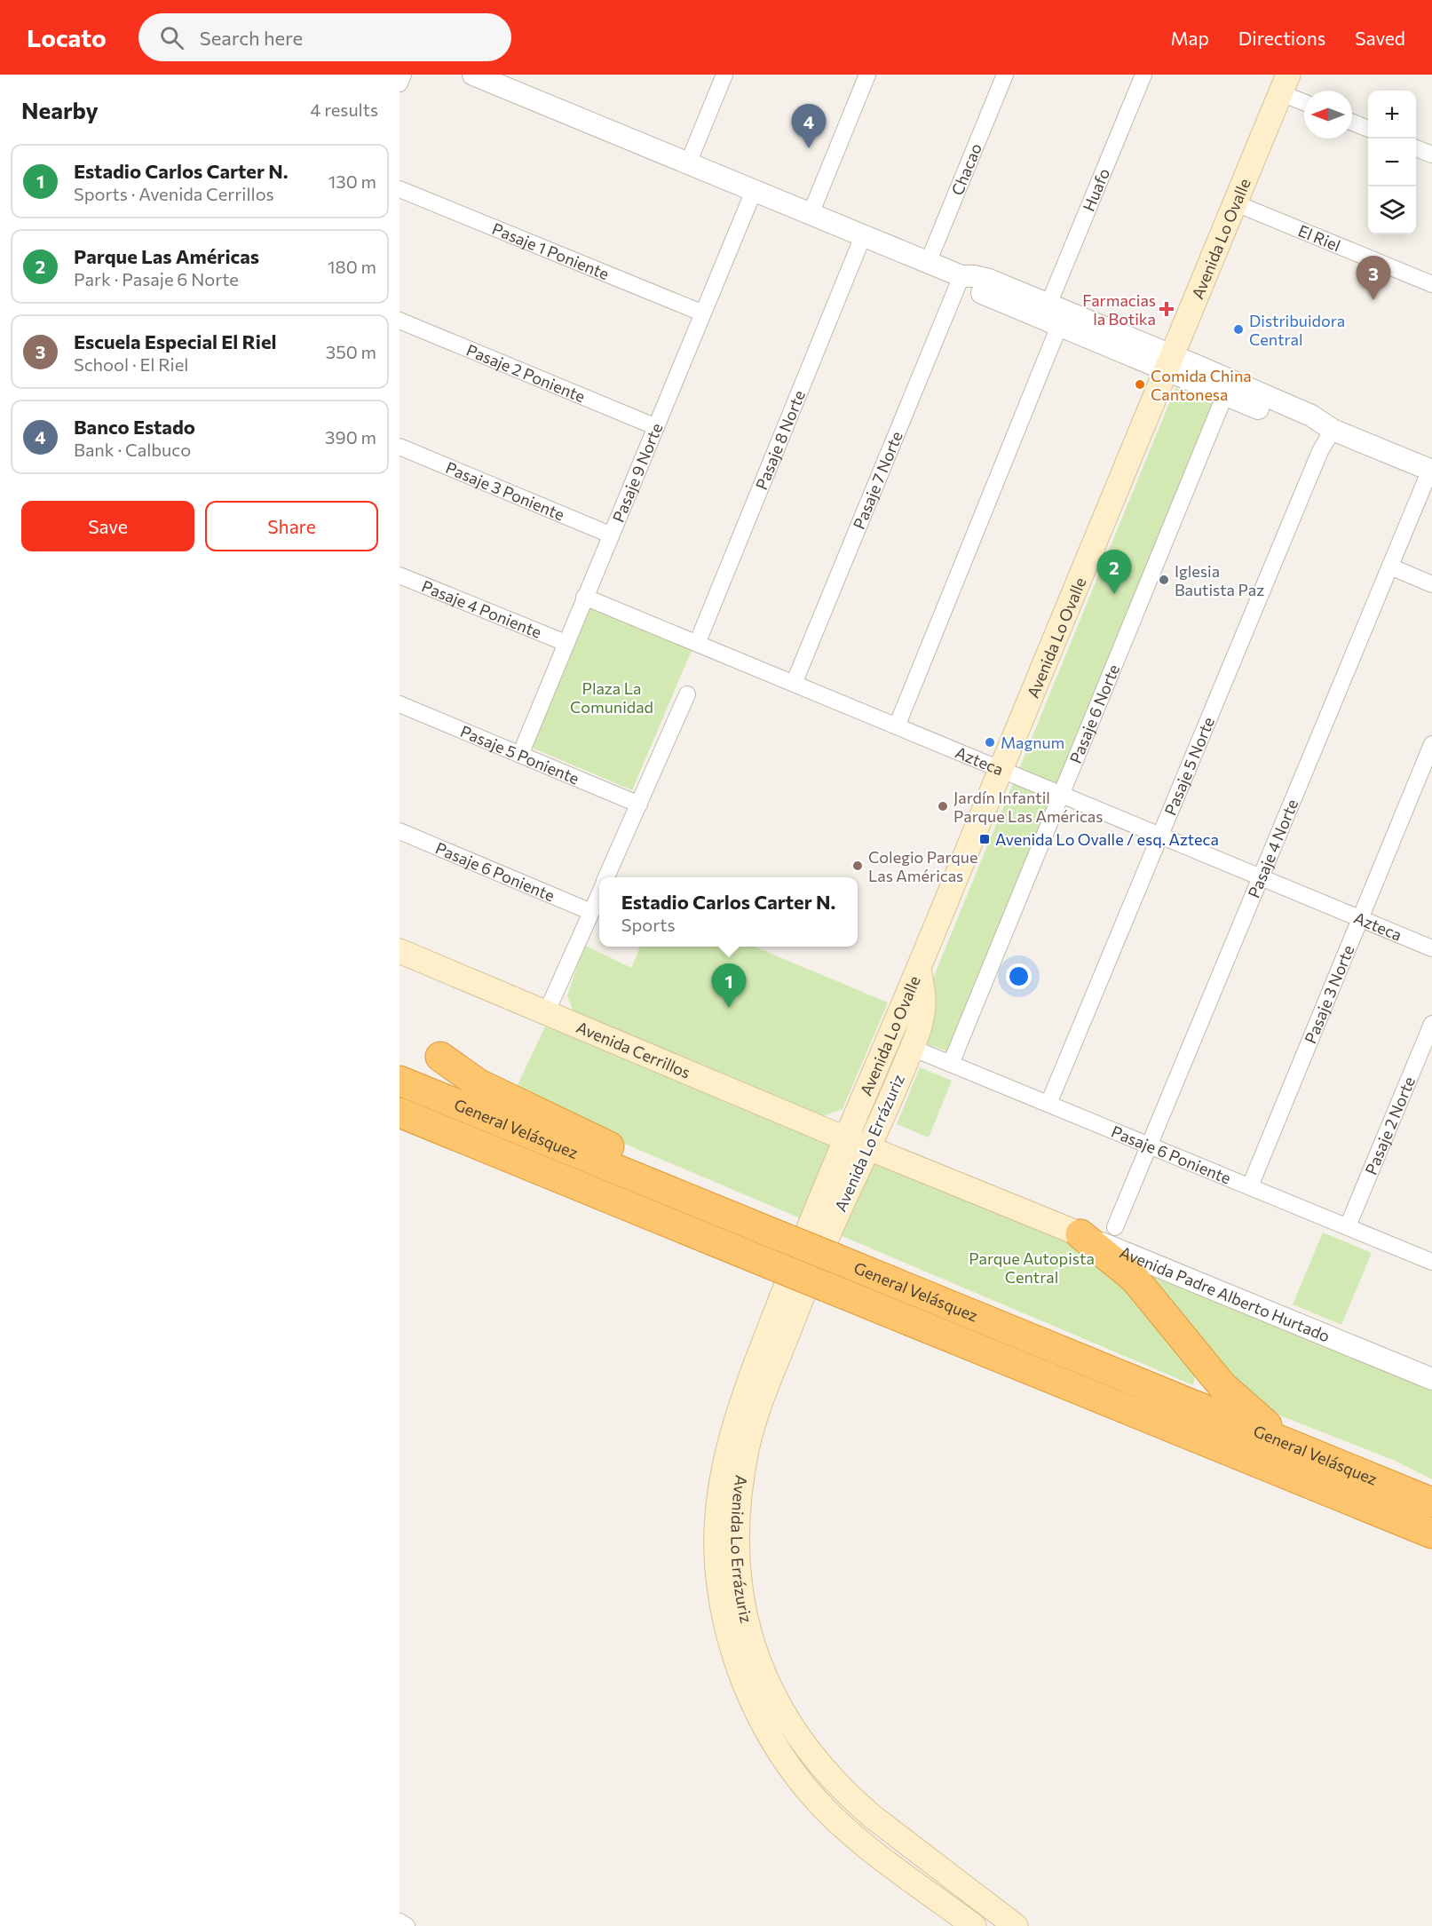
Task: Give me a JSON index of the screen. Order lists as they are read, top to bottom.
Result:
{
  "streets": {
    "highway": ["General Velásquez"],
    "main road": [
      "Avenida Lo Ovalle",
      "Avenida Cerrillos",
      "Avenida Lo Errázuriz",
      "Avenida Padre Alberto Hurtado"
    ],
    "street": [
      "Chacao",
      "Huafo",
      "El Riel",
      "Pasaje 1 Poniente",
      "Pasaje 2 Poniente",
      "Pasaje 8 Norte",
      "Pasaje 9 Norte",
      "Pasaje 7 Norte",
      "Pasaje 3 Poniente",
      "Pasaje 4 Poniente",
      "Pasaje 6 Norte",
      "Pasaje 5 Poniente",
      "Azteca",
      "Pasaje 5 Norte",
      "Pasaje 4 Norte",
      "Pasaje 6 Poniente",
      "Pasaje 3 Norte",
      "Pasaje 2 Norte"
    ]
  },
  "crossings": [
    ["Avenida Lo Ovalle", "El Riel"],
    ["Avenida Lo Ovalle", "Azteca"],
    ["Avenida Lo Ovalle", "Avenida Cerrillos"],
    ["Avenida Lo Ovalle", "Avenida Lo Errázuriz"],
    ["Pasaje 1 Poniente", "Pasaje 9 Norte"],
    ["Pasaje 2 Poniente", "Pasaje 9 Norte"],
    ["Pasaje 8 Norte", "Azteca"],
    ["Pasaje 9 Norte", "Pasaje 3 Poniente"],
    ["Pasaje 9 Norte", "Pasaje 4 Poniente"],
    ["Pasaje 9 Norte", "Pasaje 5 Poniente"],
    ["Pasaje 9 Norte", "Azteca"],
    ["Pasaje 7 Norte", "Azteca"],
    ["Pasaje 6 Norte", "Azteca"],
    ["Pasaje 6 Norte", "Pasaje 6 Poniente"],
    ["Azteca", "Pasaje 5 Norte"],
    ["Azteca", "Pasaje 4 Norte"],
    ["Azteca", "Pasaje 3 Norte"],
    ["Pasaje 5 Norte", "Pasaje 6 Poniente"],
    ["Pasaje 4 Norte", "Pasaje 6 Poniente"],
    ["Pasaje 6 Poniente", "Pasaje 3 Norte"],
    ["Pasaje 6 Poniente", "Pasaje 2 Norte"],
    ["Pasaje 6 Poniente", "Avenida Lo Errázuriz"],
    ["Avenida Cerrillos", "Avenida Lo Errázuriz"],
    ["Avenida Cerrillos", "Avenida Padre Alberto Hurtado"],
    ["Avenida Lo Errázuriz", "Avenida Padre Alberto Hurtado"]
  ],
  "parks": ["Plaza La Comunidad", "Parque Autopista Central"],
  "places": {
    "health": ["Farmacias la Botika"],
    "other": [
      "Distribuidora Central",
      "Comida China Cantonesa",
      "Iglesia Bautista Paz",
      "Magnum",
      "Jardín Infantil Parque Las Américas",
      "Colegio Parque Las Américas"
    ],
    "transit": ["Avenida Lo Ovalle / esq. Azteca"]
  },
  "north": "left",
  "page": {
    "header": "Locato",
    "search": "Search here",
    "nav": ["Map", "Directions", "Saved"],
    "heading": ["Nearby", "4 results"],
    "map_buttons": ["+", "−"],
    "pins": [
      "4",
      "3",
      "2",
      "1"
    ],
    "list": [
      {
        "mark": "1",
        "name": "Estadio Carlos Carter N.",
        "note": "Sports · Avenida Cerrillos",
        "value": "130 m"
      },
      {
        "mark": "2",
        "name": "Parque Las Américas",
        "note": "Park · Pasaje 6 Norte",
        "value": "180 m"
      },
      {
        "mark": "3",
        "name": "Escuela Especial El Riel",
        "note": "School · El Riel",
        "value": "350 m"
      },
      {
        "mark": "4",
        "name": "Banco Estado",
        "note": "Bank · Calbuco",
        "value": "390 m"
      }
    ],
    "buttons": ["Save", "Share"],
    "popup": ["Estadio Carlos Carter N.", "Sports"]
  }
}
